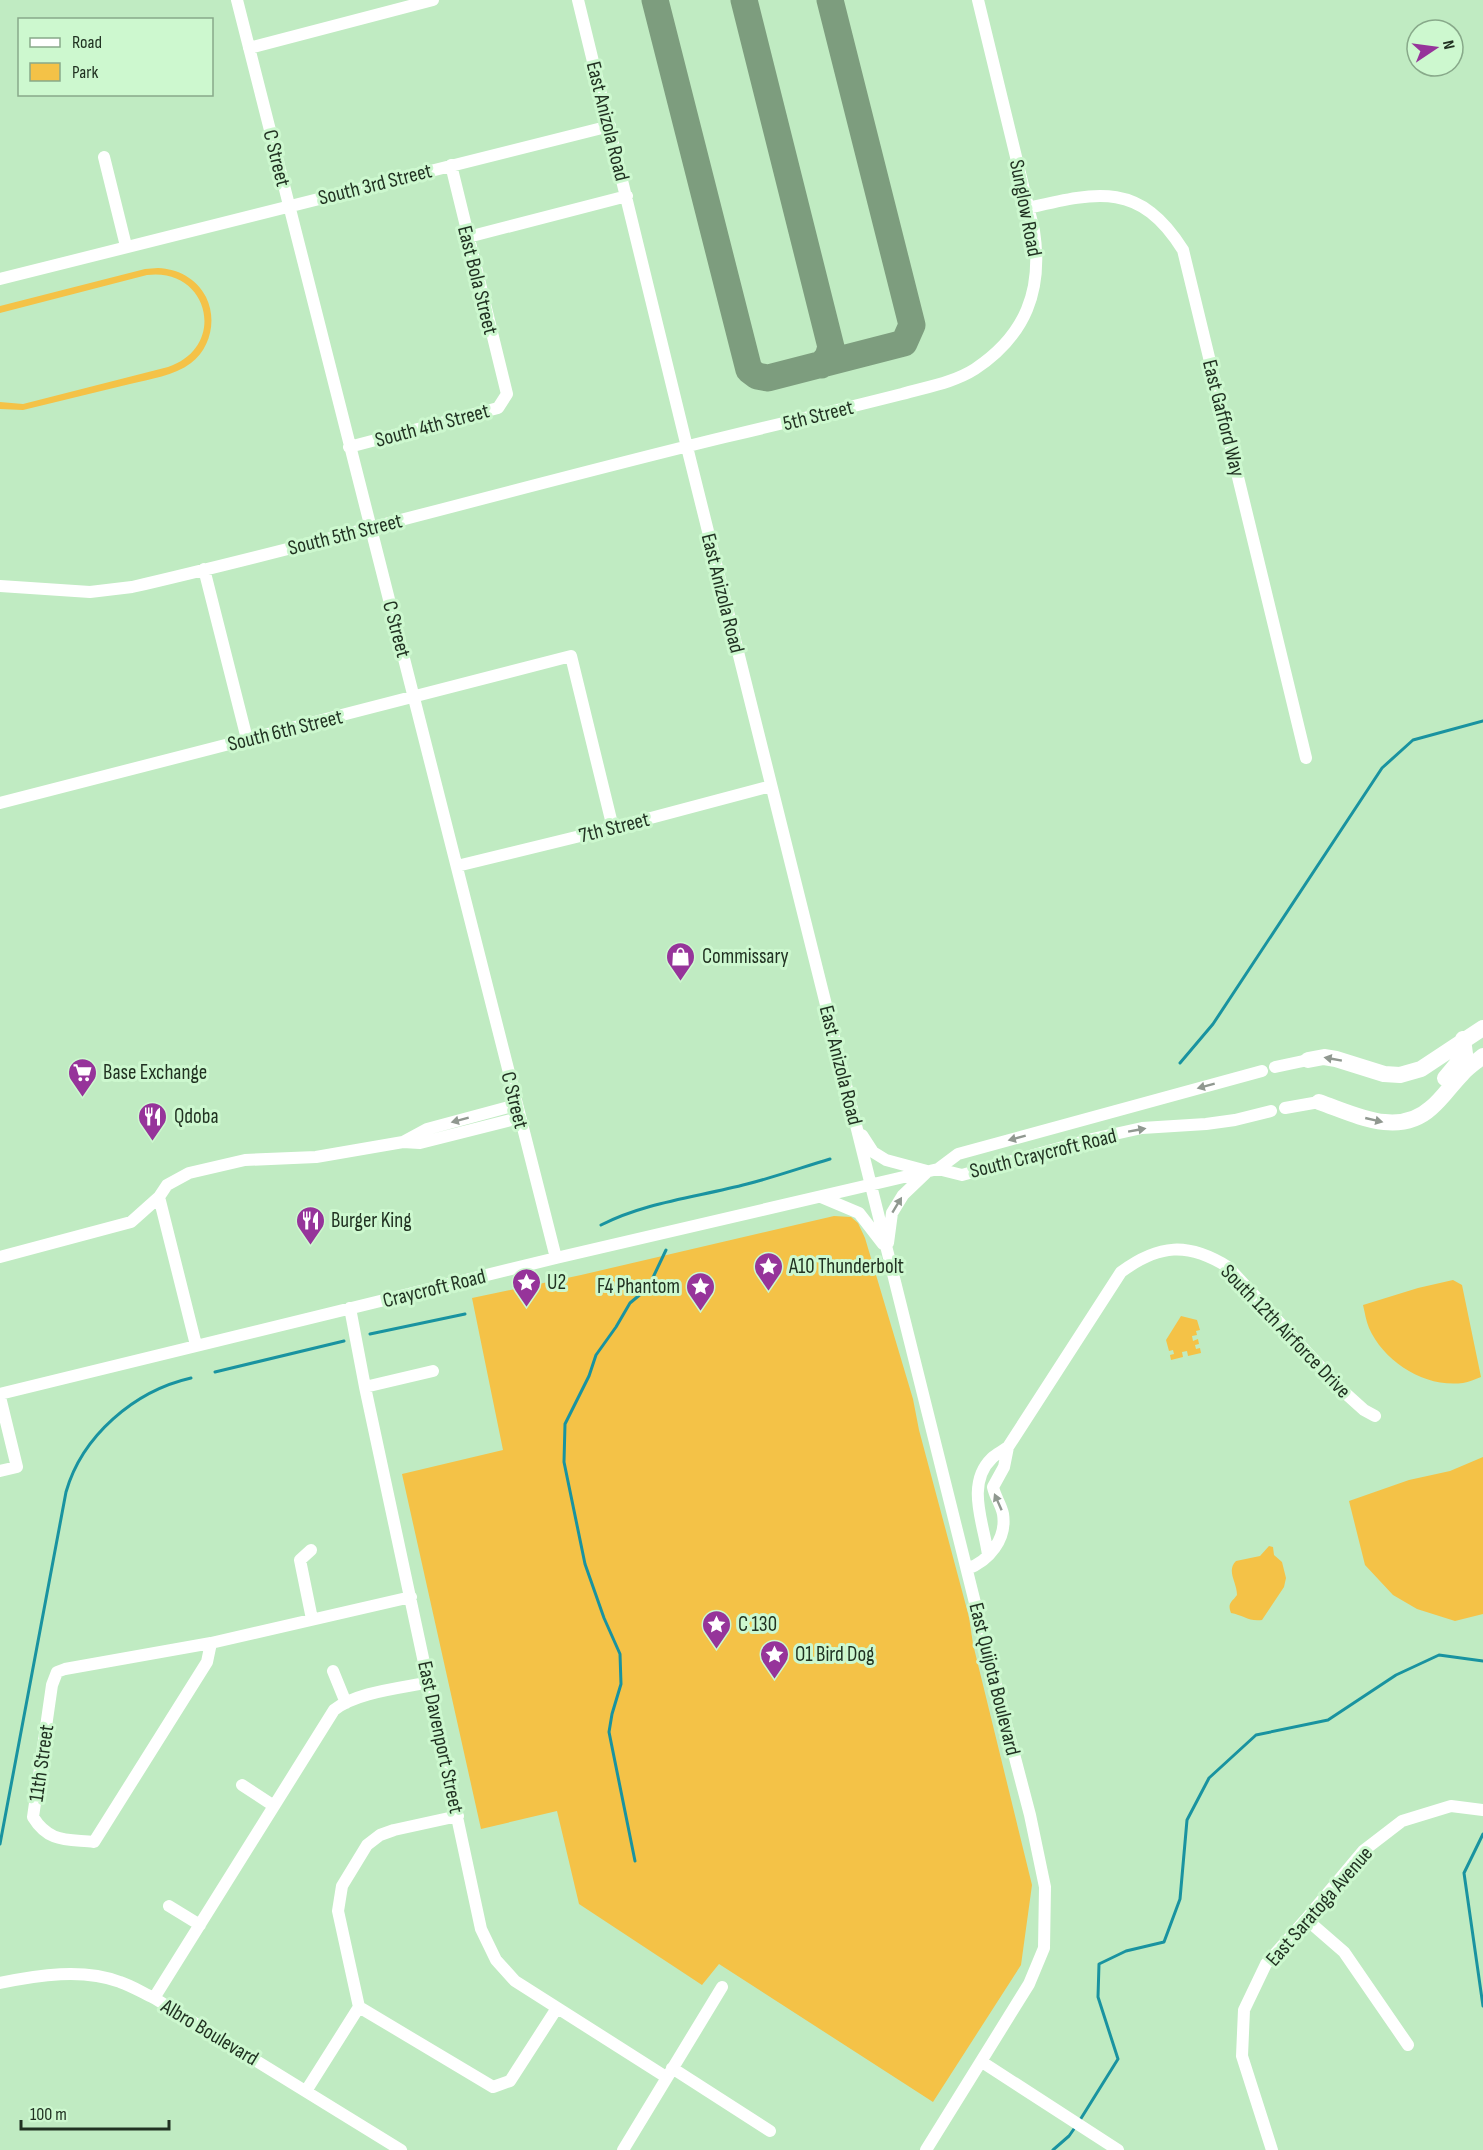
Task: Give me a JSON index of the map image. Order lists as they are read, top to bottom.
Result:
{
  "streets": {
    "street": [
      "East Anizola Road",
      "C Street",
      "South 3rd Street",
      "Sunglow Road",
      "East Bola Street",
      "5th Street",
      "East Gafford Way",
      "South 4th Street",
      "South 5th Street",
      "South 6th Street",
      "7th Street",
      "South Craycroft Road",
      "Craycroft Road",
      "South 12th Airforce Drive",
      "East Quijota Boulevard",
      "East Davenport Street",
      "11th Street",
      "East Saratoga Avenue",
      "Albro Boulevard"
    ]
  },
  "crossings": [
    ["East Anizola Road", "South 3rd Street"],
    ["East Anizola Road", "5th Street"],
    ["East Anizola Road", "South 5th Street"],
    ["East Anizola Road", "7th Street"],
    ["East Anizola Road", "Craycroft Road"],
    ["East Anizola Road", "East Quijota Boulevard"],
    ["C Street", "South 3rd Street"],
    ["C Street", "South 4th Street"],
    ["C Street", "South 5th Street"],
    ["C Street", "South 6th Street"],
    ["C Street", "7th Street"],
    ["C Street", "Craycroft Road"],
    ["South 3rd Street", "East Bola Street"],
    ["Sunglow Road", "5th Street"],
    ["Sunglow Road", "East Gafford Way"],
    ["East Bola Street", "South 4th Street"],
    ["5th Street", "South 5th Street"],
    ["South 6th Street", "7th Street"],
    ["South Craycroft Road", "Craycroft Road"],
    ["Craycroft Road", "East Quijota Boulevard"],
    ["Craycroft Road", "East Davenport Street"],
    ["South 12th Airforce Drive", "East Quijota Boulevard"],
    ["East Davenport Street", "11th Street"]
  ],
  "places": {
    "shop": ["Commissary"],
    "supermarket": ["Base Exchange"],
    "restaurant": ["Qdoba", "Burger King"],
    "place": [
      "A10 Thunderbolt",
      "U2",
      "F4 Phantom",
      "C 130",
      "O1 Bird Dog"
    ]
  },
  "legend": ["Road", "Park"],
  "scale_bar": "100 m",
  "north": "right"
}
